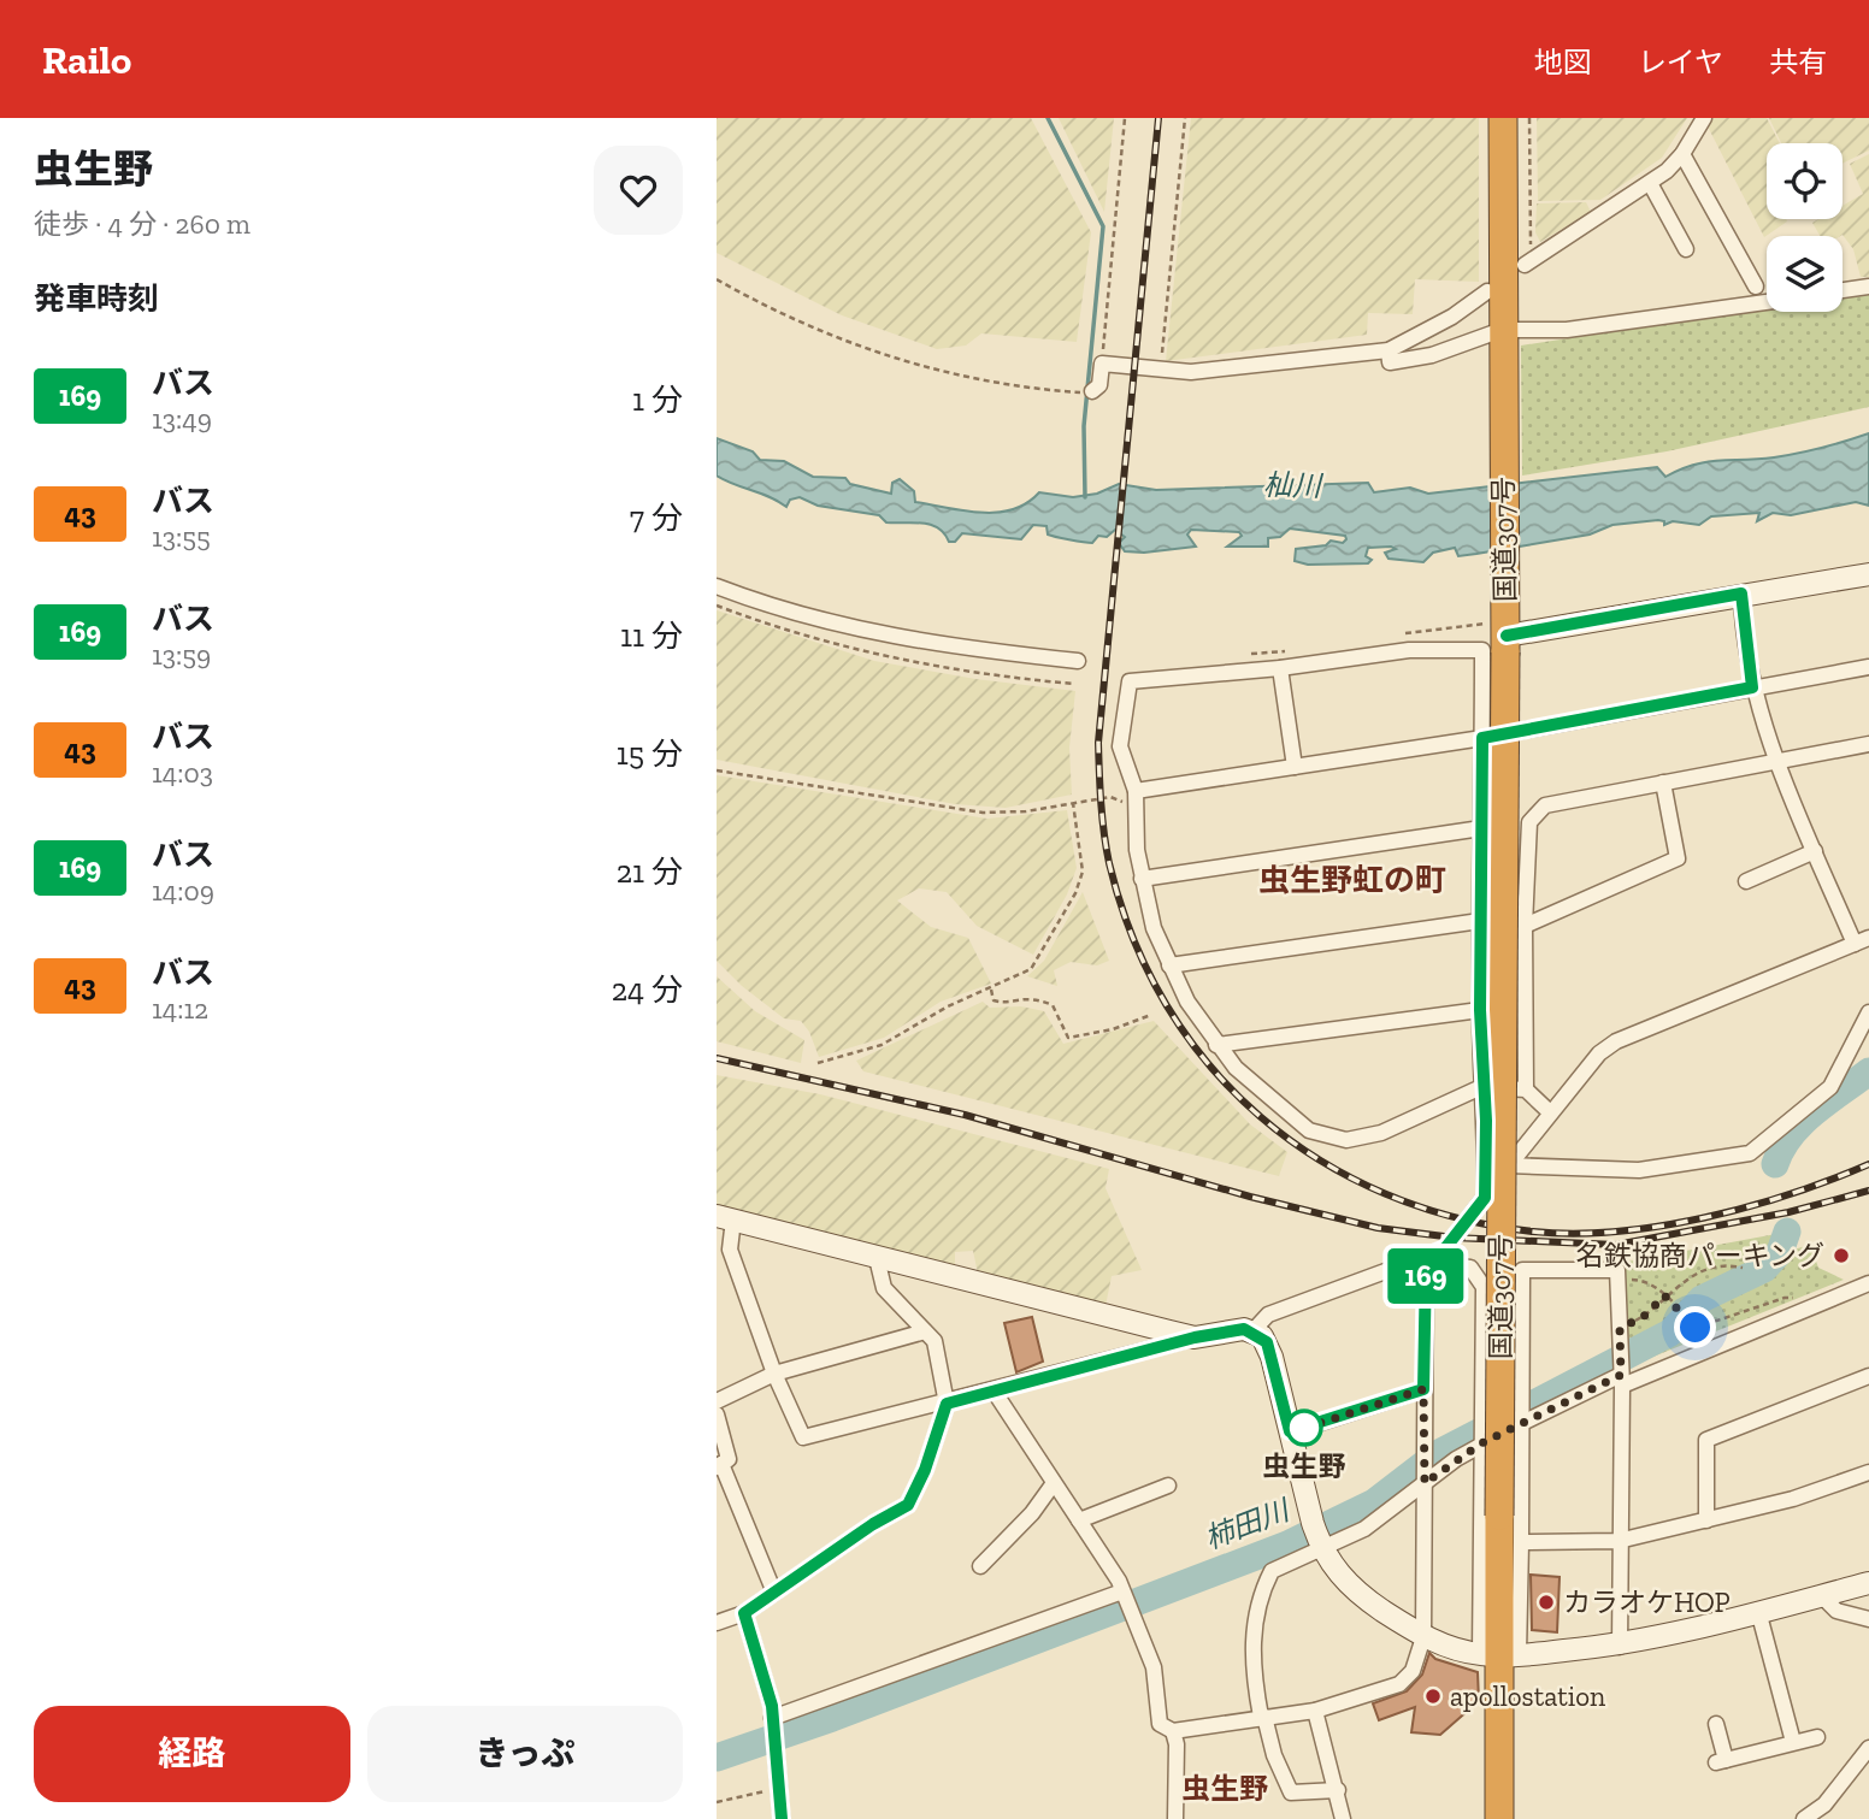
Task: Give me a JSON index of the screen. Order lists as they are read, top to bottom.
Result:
{
  "streets": {
    "highway": ["国道307号"]
  },
  "districts": ["虫生野虹の町", "虫生野"],
  "water": ["杣川", "柿田川"],
  "places": [
    "名鉄協商パーキング",
    "虫生野",
    "カラオケHOP",
    "apollostation"
  ],
  "lines": ["bus line 169"],
  "page": {
    "header": "Railo",
    "nav": ["地図", "レイヤ", "共有"],
    "heading": [
      ["虫生野", "徒歩 · 4 分 · 260 m"],
      "発車時刻"
    ],
    "on_map": "169",
    "list": [
      {
        "mark": "169",
        "name": "バス",
        "note": "13:49",
        "value": "1 分"
      },
      {
        "mark": "43",
        "name": "バス",
        "note": "13:55",
        "value": "7 分"
      },
      {
        "mark": "169",
        "name": "バス",
        "note": "13:59",
        "value": "11 分"
      },
      {
        "mark": "43",
        "name": "バス",
        "note": "14:03",
        "value": "15 分"
      },
      {
        "mark": "169",
        "name": "バス",
        "note": "14:09",
        "value": "21 分"
      },
      {
        "mark": "43",
        "name": "バス",
        "note": "14:12",
        "value": "24 分"
      }
    ],
    "buttons": ["経路", "きっぷ"]
  }
}
